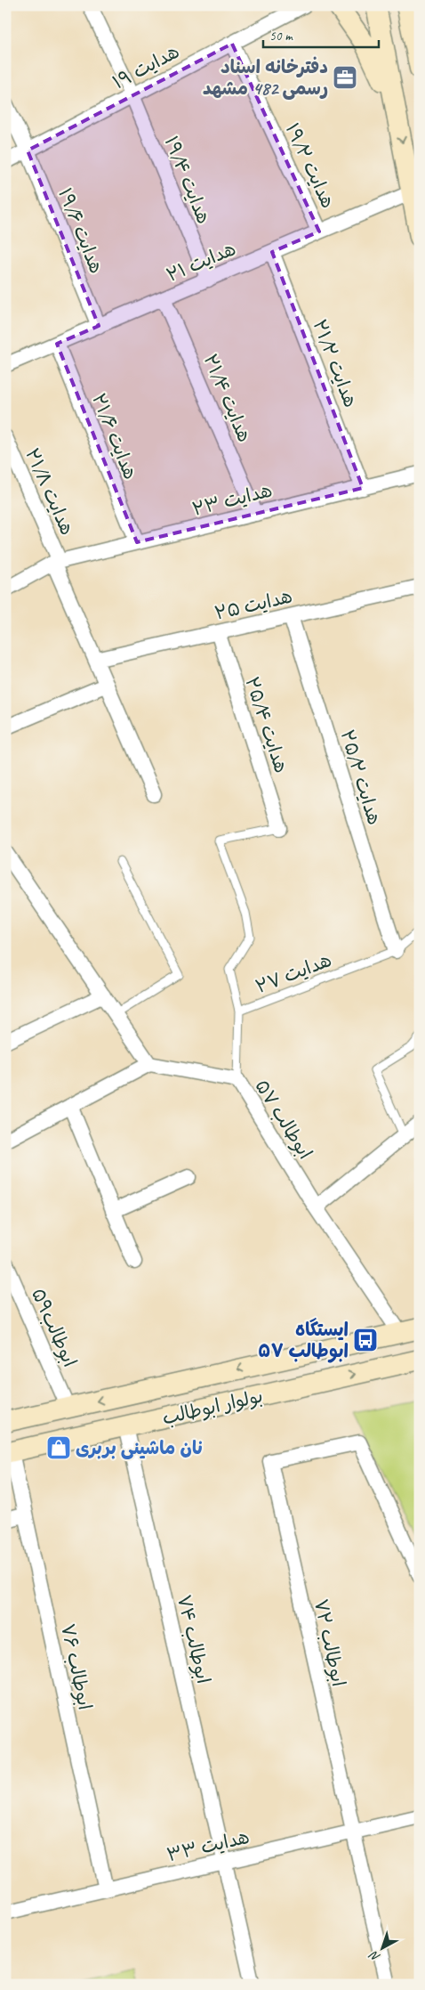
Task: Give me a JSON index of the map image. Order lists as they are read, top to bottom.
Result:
{
  "streets": {
    "main road": ["بولوار ابوطالب"],
    "street": [
      "هدایت ۱۹",
      "هدایت ۱۹/۲",
      "هدایت ۱۹/۴",
      "هدایت ۱۹/۶",
      "هدایت ۲۱",
      "هدایت ۲۱/۲",
      "هدایت ۲۱/۴",
      "هدایت ۲۱/۶",
      "هدایت ۲۱/۸",
      "هدایت ۲۳",
      "هدایت ۲۵",
      "هدایت ۲۵/۴",
      "هدایت ۲۵/۲",
      "ابوطالب ۵۷",
      "ابوطالب۵۹",
      "ابوطالب ۷۴",
      "ابوطالب ۷۲",
      "ابوطالب ۷۶",
      "هدایت ۳۳"
    ],
    "lane": ["هدایت ۲۷"]
  },
  "crossings": [
    ["هدایت ۱۹", "هدایت ۱۹/۲"],
    ["هدایت ۱۹", "هدایت ۱۹/۴"],
    ["هدایت ۱۹", "هدایت ۱۹/۶"],
    ["هدایت ۱۹/۲", "هدایت ۲۱"],
    ["هدایت ۱۹/۴", "هدایت ۲۱"],
    ["هدایت ۱۹/۶", "هدایت ۲۱"],
    ["هدایت ۲۱", "هدایت ۲۱/۲"],
    ["هدایت ۲۱", "هدایت ۲۱/۴"],
    ["هدایت ۲۱", "هدایت ۲۱/۶"],
    ["هدایت ۲۱/۲", "هدایت ۲۳"],
    ["هدایت ۲۱/۴", "هدایت ۲۳"],
    ["هدایت ۲۱/۶", "هدایت ۲۳"],
    ["هدایت ۲۱/۸", "هدایت ۲۳"],
    ["هدایت ۲۱/۸", "هدایت ۲۵"],
    ["هدایت ۲۵", "هدایت ۲۵/۴"],
    ["هدایت ۲۵", "هدایت ۲۵/۲"],
    ["هدایت ۲۵/۲", "هدایت ۲۷"],
    ["هدایت ۲۷", "ابوطالب ۵۷"],
    ["ابوطالب ۵۷", "بولوار ابوطالب"],
    ["ابوطالب۵۹", "بولوار ابوطالب"],
    ["بولوار ابوطالب", "ابوطالب ۷۴"],
    ["بولوار ابوطالب", "ابوطالب ۷۶"],
    ["ابوطالب ۷۴", "هدایت ۳۳"],
    ["ابوطالب ۷۲", "هدایت ۳۳"],
    ["ابوطالب ۷۶", "هدایت ۳۳"]
  ],
  "places": {
    "office": ["دفترخانه اسناد رسمی 482 مشهد"],
    "bus stop": ["ایستگاه ابوطالب ۵۷"],
    "shop": ["نان ماشینی بربری"]
  },
  "scale_bar": "50 m",
  "north": "bottom left"
}
